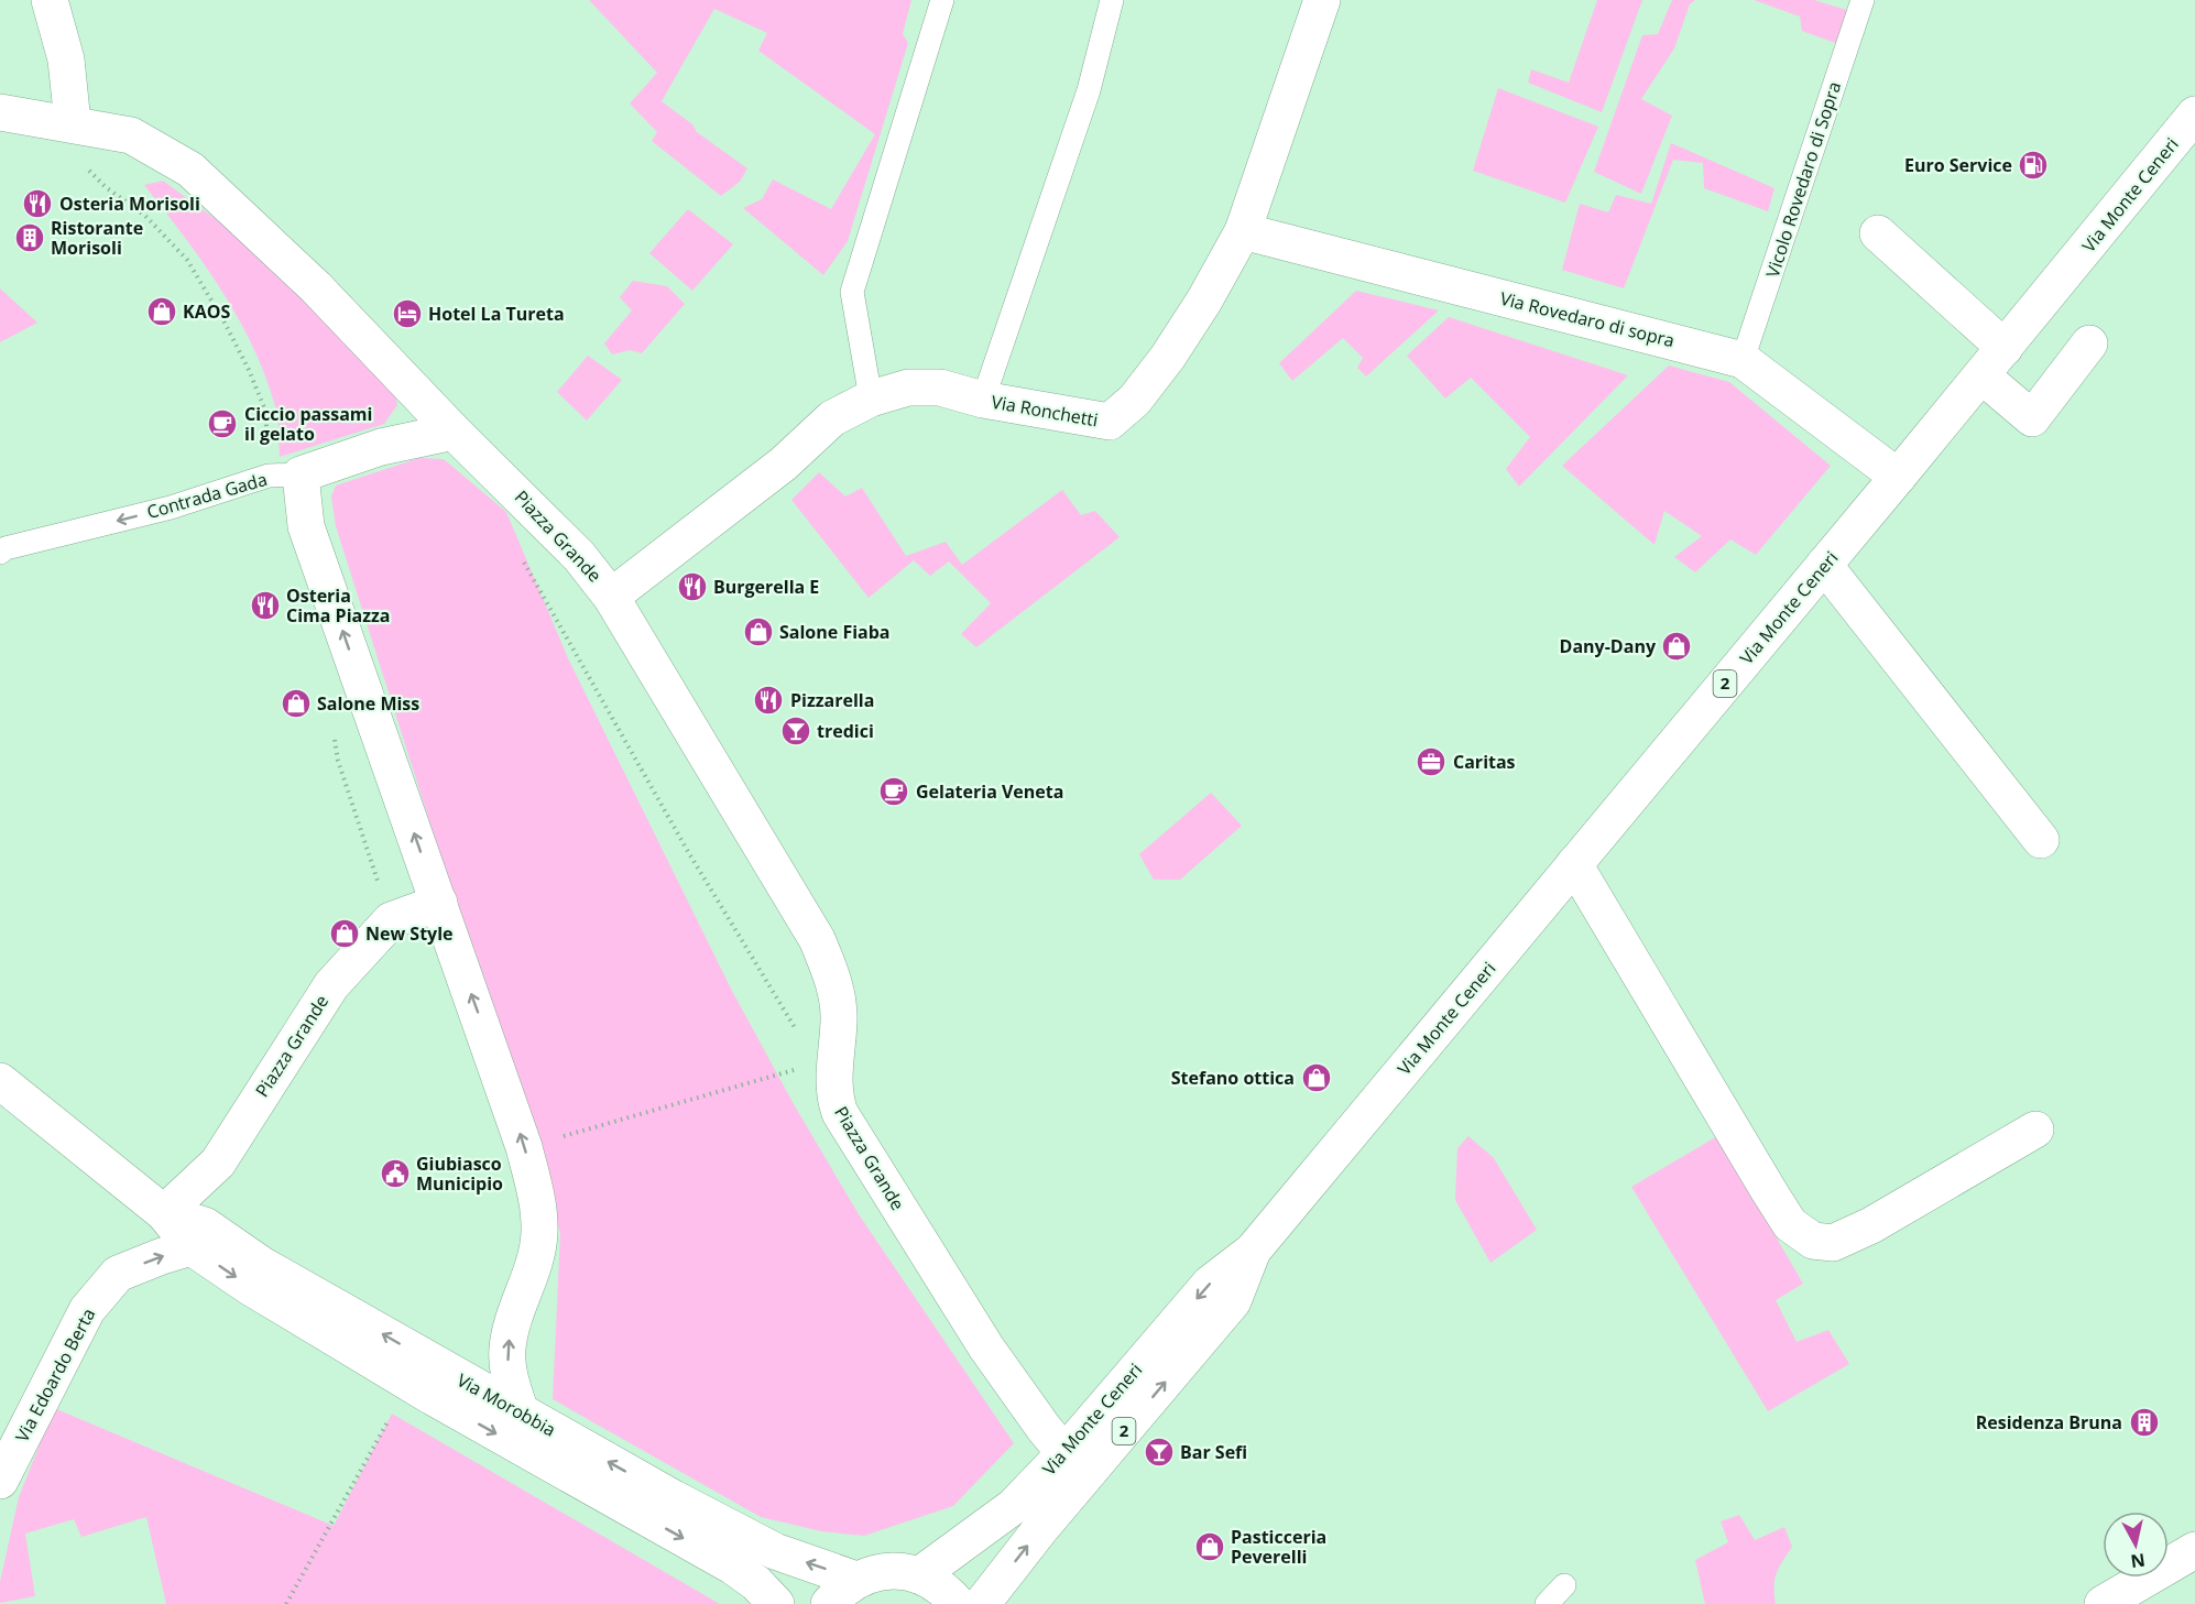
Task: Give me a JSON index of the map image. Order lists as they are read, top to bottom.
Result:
{
  "streets": {
    "street": [
      "Via Monte Ceneri",
      "Via Rovedaro di sopra",
      "Via Ronchetti",
      "Contrada Gada",
      "Piazza Grande",
      "2",
      "Via Edoardo Berta",
      "Via Morobbia"
    ],
    "lane": ["Vicolo Rovedaro di Sopra"]
  },
  "crossings": [
    ["Vicolo Rovedaro di Sopra", "Via Rovedaro di sopra"],
    ["Via Monte Ceneri", "Via Rovedaro di sopra"],
    ["Via Monte Ceneri", "Piazza Grande"],
    ["Via Rovedaro di sopra", "Via Ronchetti"],
    ["Via Ronchetti", "Piazza Grande"],
    ["Contrada Gada", "Piazza Grande"],
    ["Piazza Grande", "Via Morobbia"],
    ["Via Edoardo Berta", "Via Morobbia"]
  ],
  "one_way": ["Contrada Gada", "Via Edoardo Berta"],
  "places": {
    "fuel station": ["Euro Service"],
    "restaurant": [
      "Osteria Morisoli",
      "Burgerella E",
      "Osteria Cima Piazza",
      "Pizzarella"
    ],
    "building": ["Ristorante Morisoli", "Residenza Bruna"],
    "shop": [
      "KAOS",
      "Salone Fiaba",
      "Dany-Dany",
      "Salone Miss",
      "New Style",
      "Stefano ottica",
      "Pasticceria Peverelli"
    ],
    "hotel": ["Hotel La Tureta"],
    "cafe": ["Ciccio passami il gelato", "Gelateria Veneta"],
    "bar": ["tredici", "Bar Sefi"],
    "office": ["Caritas"],
    "public building": ["Giubiasco Municipio"]
  },
  "north": "bottom"
}
